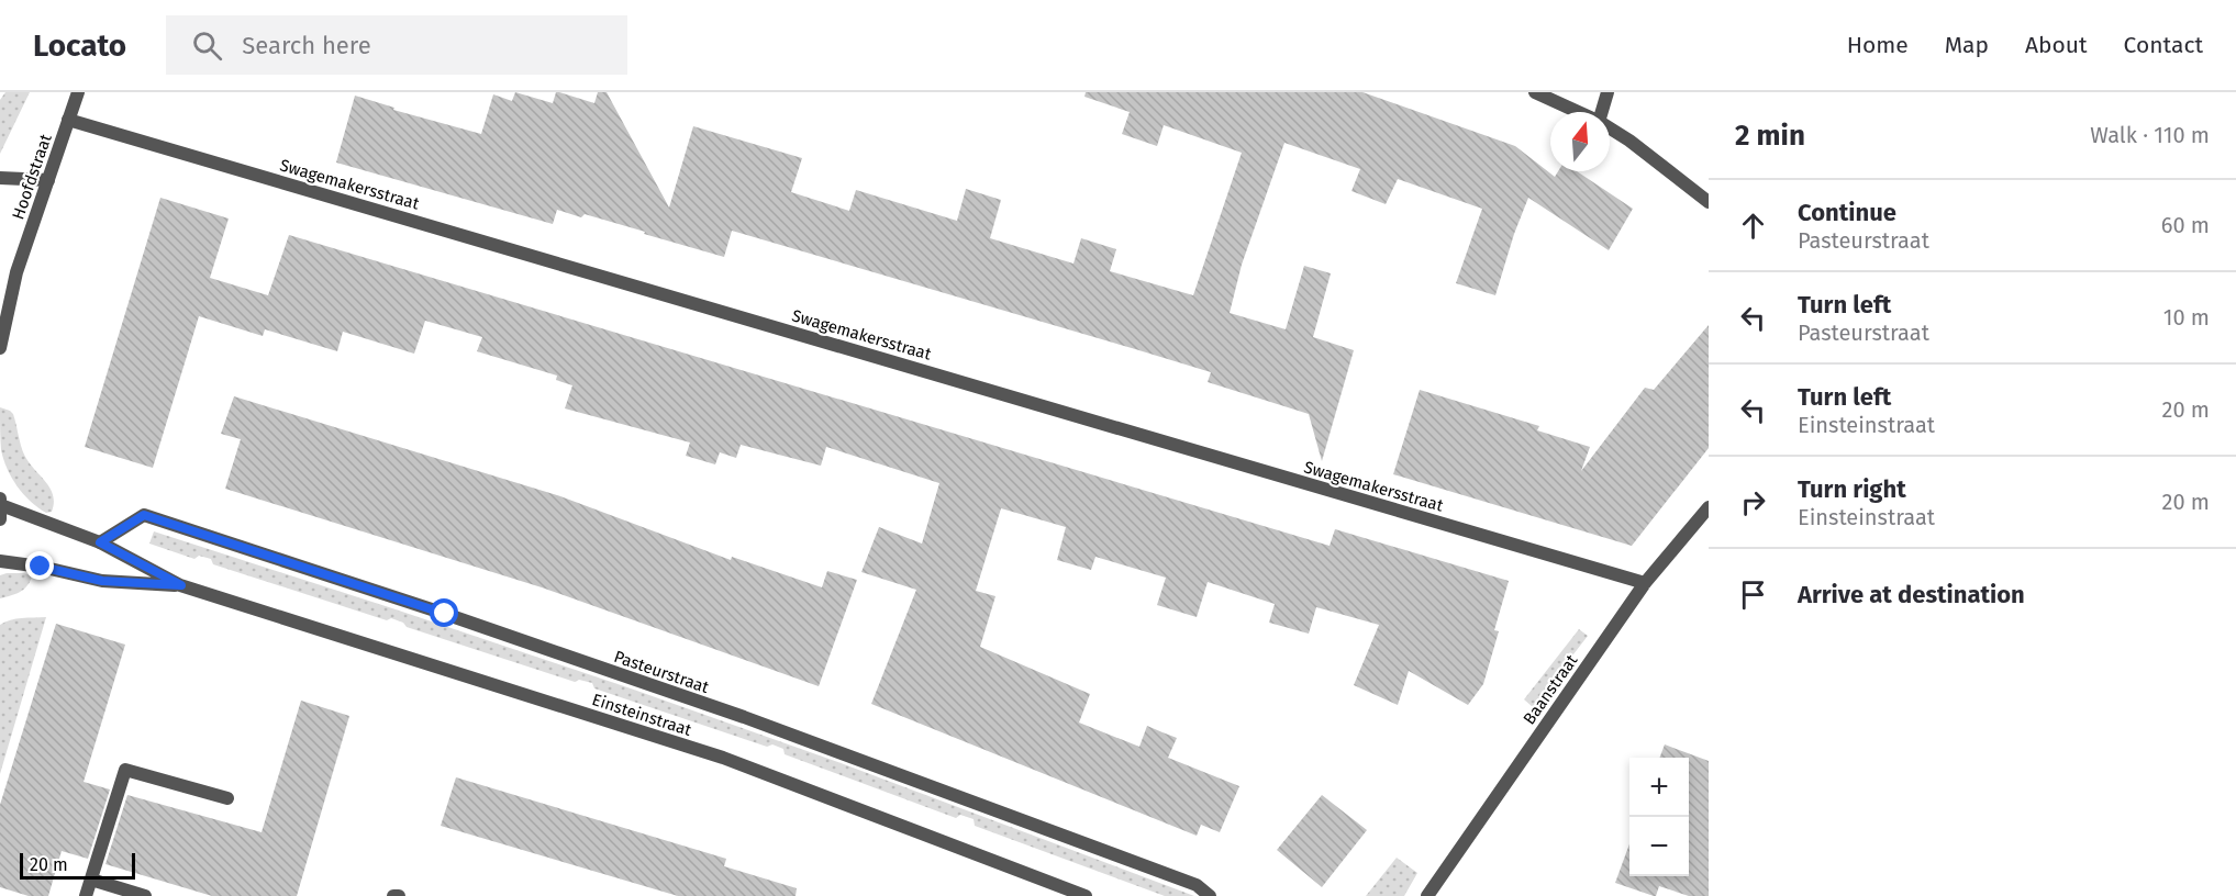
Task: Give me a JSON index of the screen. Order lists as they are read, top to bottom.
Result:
{
  "streets": {
    "street": [
      "Hoofdstraat",
      "Swagemakersstraat",
      "Pasteurstraat",
      "Baanstraat",
      "Einsteinstraat"
    ]
  },
  "crossings": [
    ["Hoofdstraat", "Swagemakersstraat"],
    ["Swagemakersstraat", "Baanstraat"],
    ["Pasteurstraat", "Einsteinstraat"]
  ],
  "scale_bar": "20 m",
  "north": "top",
  "page": {
    "header": "Locato",
    "search": "Search here",
    "nav": [
      "Home",
      "Map",
      "About",
      "Contact"
    ],
    "heading": ["2 min", "Walk · 110 m"],
    "list": [
      ["Continue", "Pasteurstraat", "60 m"],
      ["Turn left", "Pasteurstraat", "10 m"],
      ["Turn left", "Einsteinstraat", "20 m"],
      ["Turn right", "Einsteinstraat", "20 m"],
      "Arrive at destination"
    ],
    "map_buttons": ["+", "−"],
    "scale": "20 m"
  }
}
